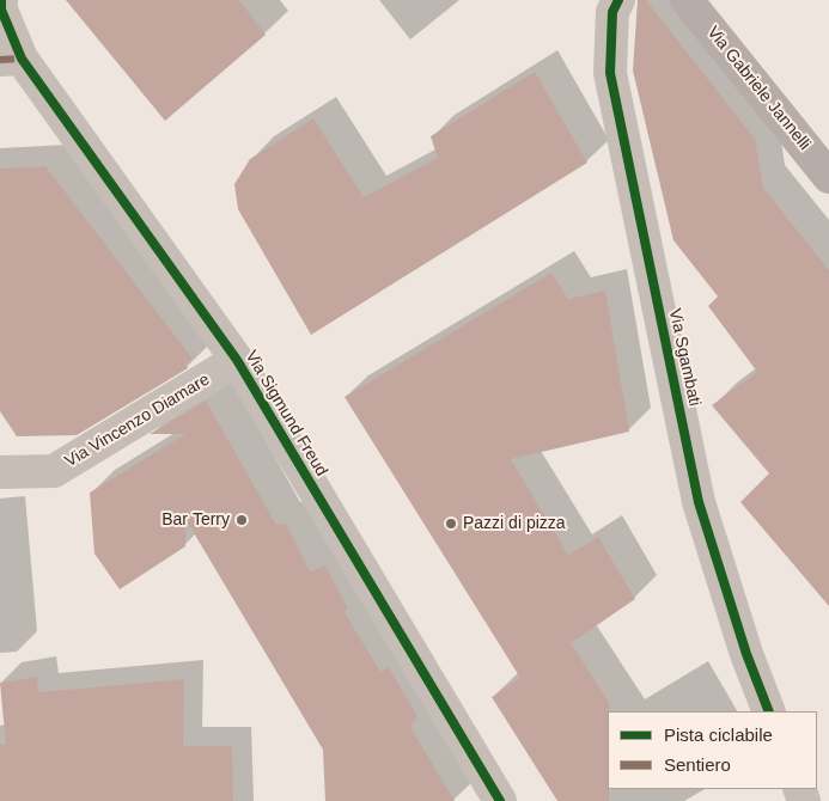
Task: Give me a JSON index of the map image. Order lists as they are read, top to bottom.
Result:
{
  "streets": {
    "main road": ["Via Gabriele Jannelli"],
    "street": ["Via Sgambati", "Via Sigmund Freud", "Via Vincenzo Diamare"]
  },
  "crossings": [
    ["Via Sigmund Freud", "Via Vincenzo Diamare"]
  ],
  "places": ["Bar Terry", "Pazzi di pizza"],
  "legend": ["Pista ciclabile", "Sentiero"]
}
